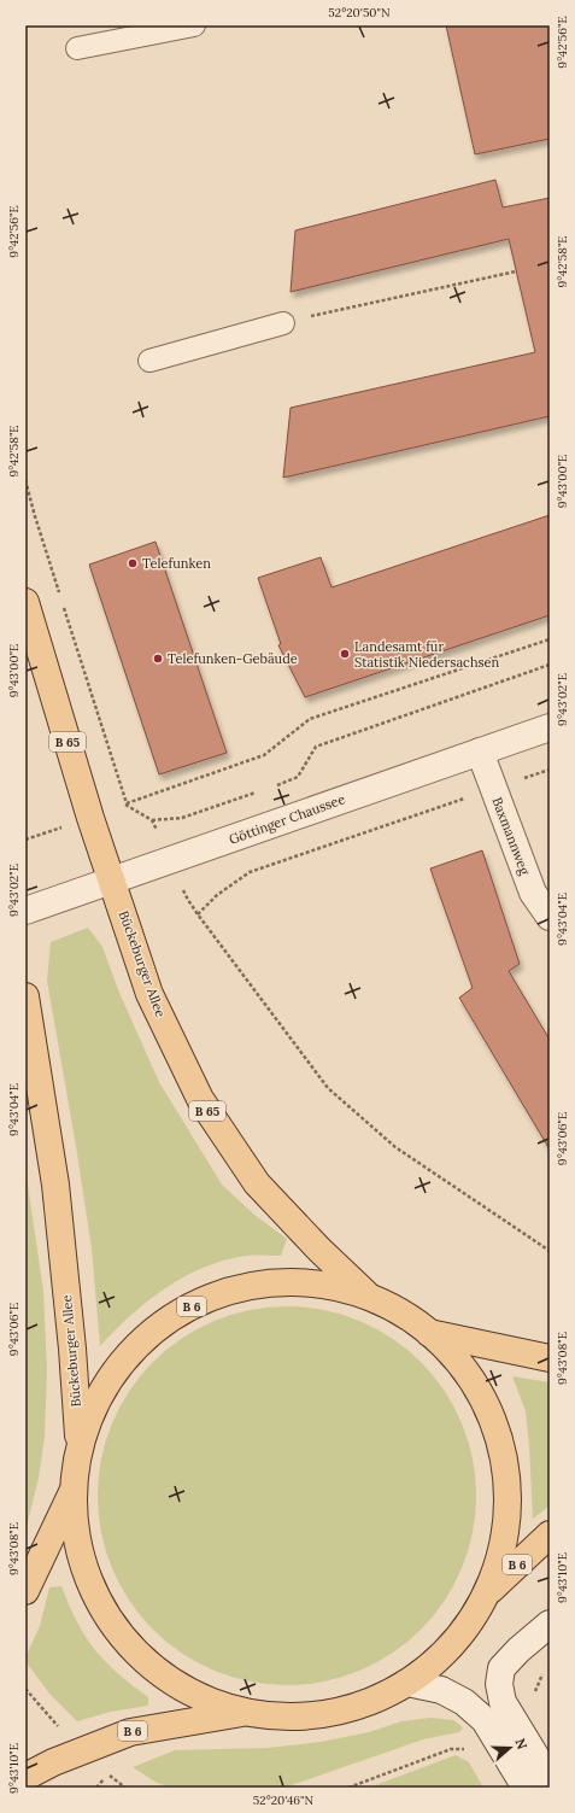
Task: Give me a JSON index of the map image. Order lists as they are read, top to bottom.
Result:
{
  "streets": {
    "main road": ["B 65", "Bückeburger Allee", "B 6"],
    "street": ["Göttinger Chaussee", "Baxmannweg"]
  },
  "crossings": [
    ["Göttinger Chaussee", "Baxmannweg"],
    ["Göttinger Chaussee", "Bückeburger Allee"],
    ["Bückeburger Allee", "B 6"]
  ],
  "places": ["Telefunken", "Landesamt für Statistik Niedersachsen", "Telefunken-Gebäude"],
  "north": "right",
  "coordinates": [
    "52°20'50\"N",
    "9°42'56\"E",
    "9°42'58\"E",
    "9°43'00\"E",
    "9°43'02\"E",
    "9°43'04\"E",
    "9°43'06\"E",
    "9°43'08\"E",
    "9°43'10\"E",
    "52°20'46\"N"
  ]
}
